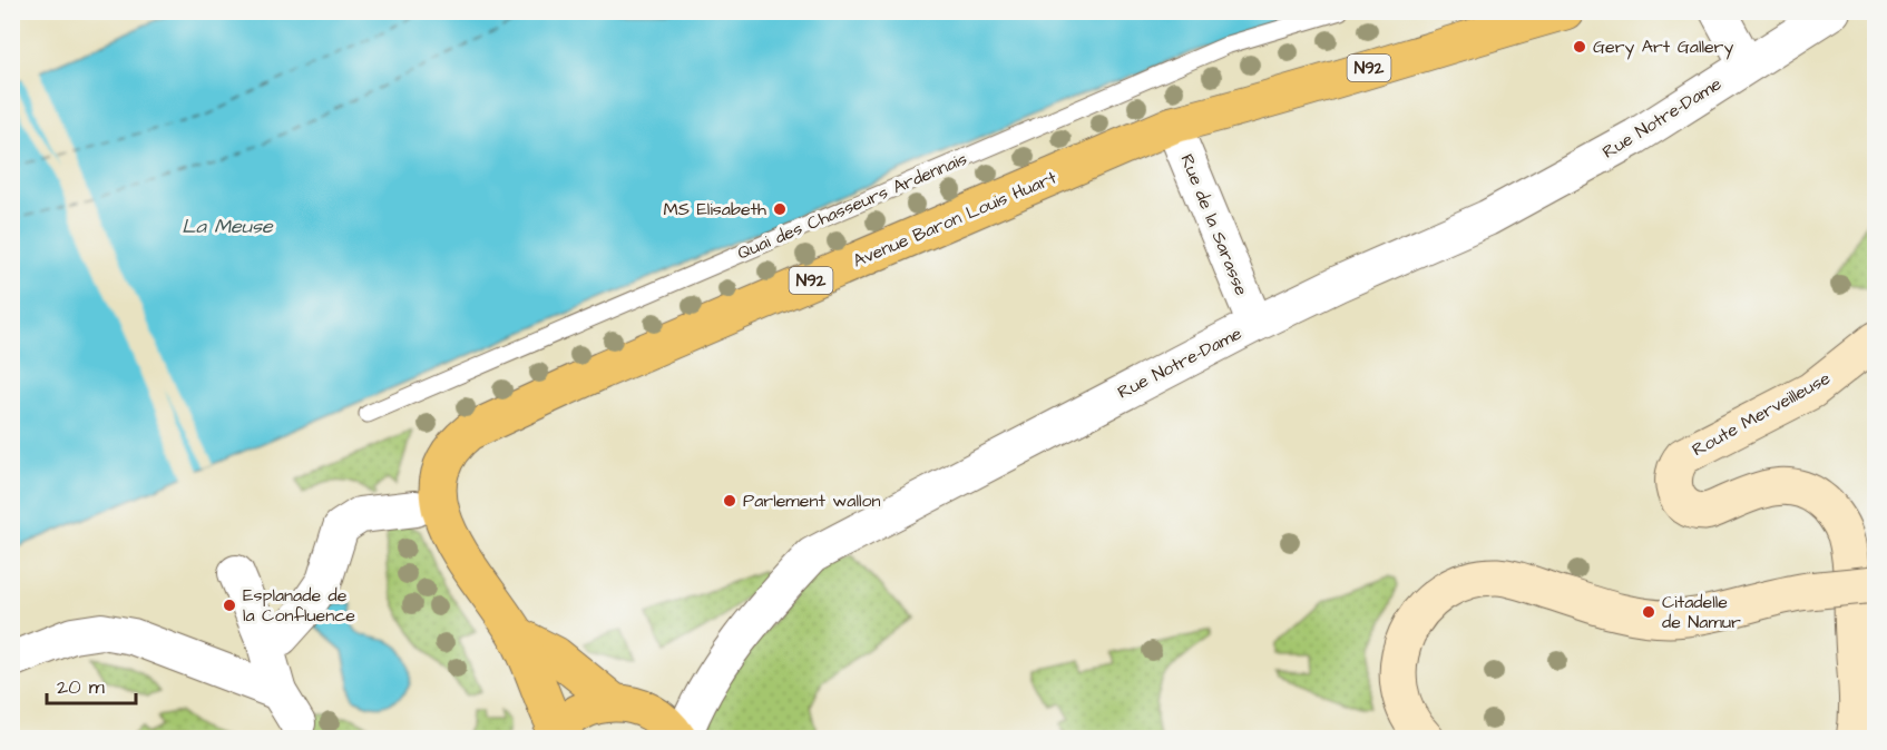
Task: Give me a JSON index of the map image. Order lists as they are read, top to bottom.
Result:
{
  "streets": {
    "main road": ["N92", "Avenue Baron Louis Huart", "Route Merveilleuse"],
    "street": ["Rue Notre-Dame", "Rue de la Sarasse"],
    "lane": ["Quai des Chasseurs Ardennais"]
  },
  "crossings": [
    ["Rue Notre-Dame", "Rue de la Sarasse"],
    ["Avenue Baron Louis Huart", "Rue de la Sarasse"]
  ],
  "water": ["La Meuse"],
  "places": [
    "Gery Art Gallery",
    "MS Elisabeth",
    "Parlement wallon",
    "Esplanade de la Confluence",
    "Citadelle de Namur"
  ],
  "scale_bar": "20 m"
}
